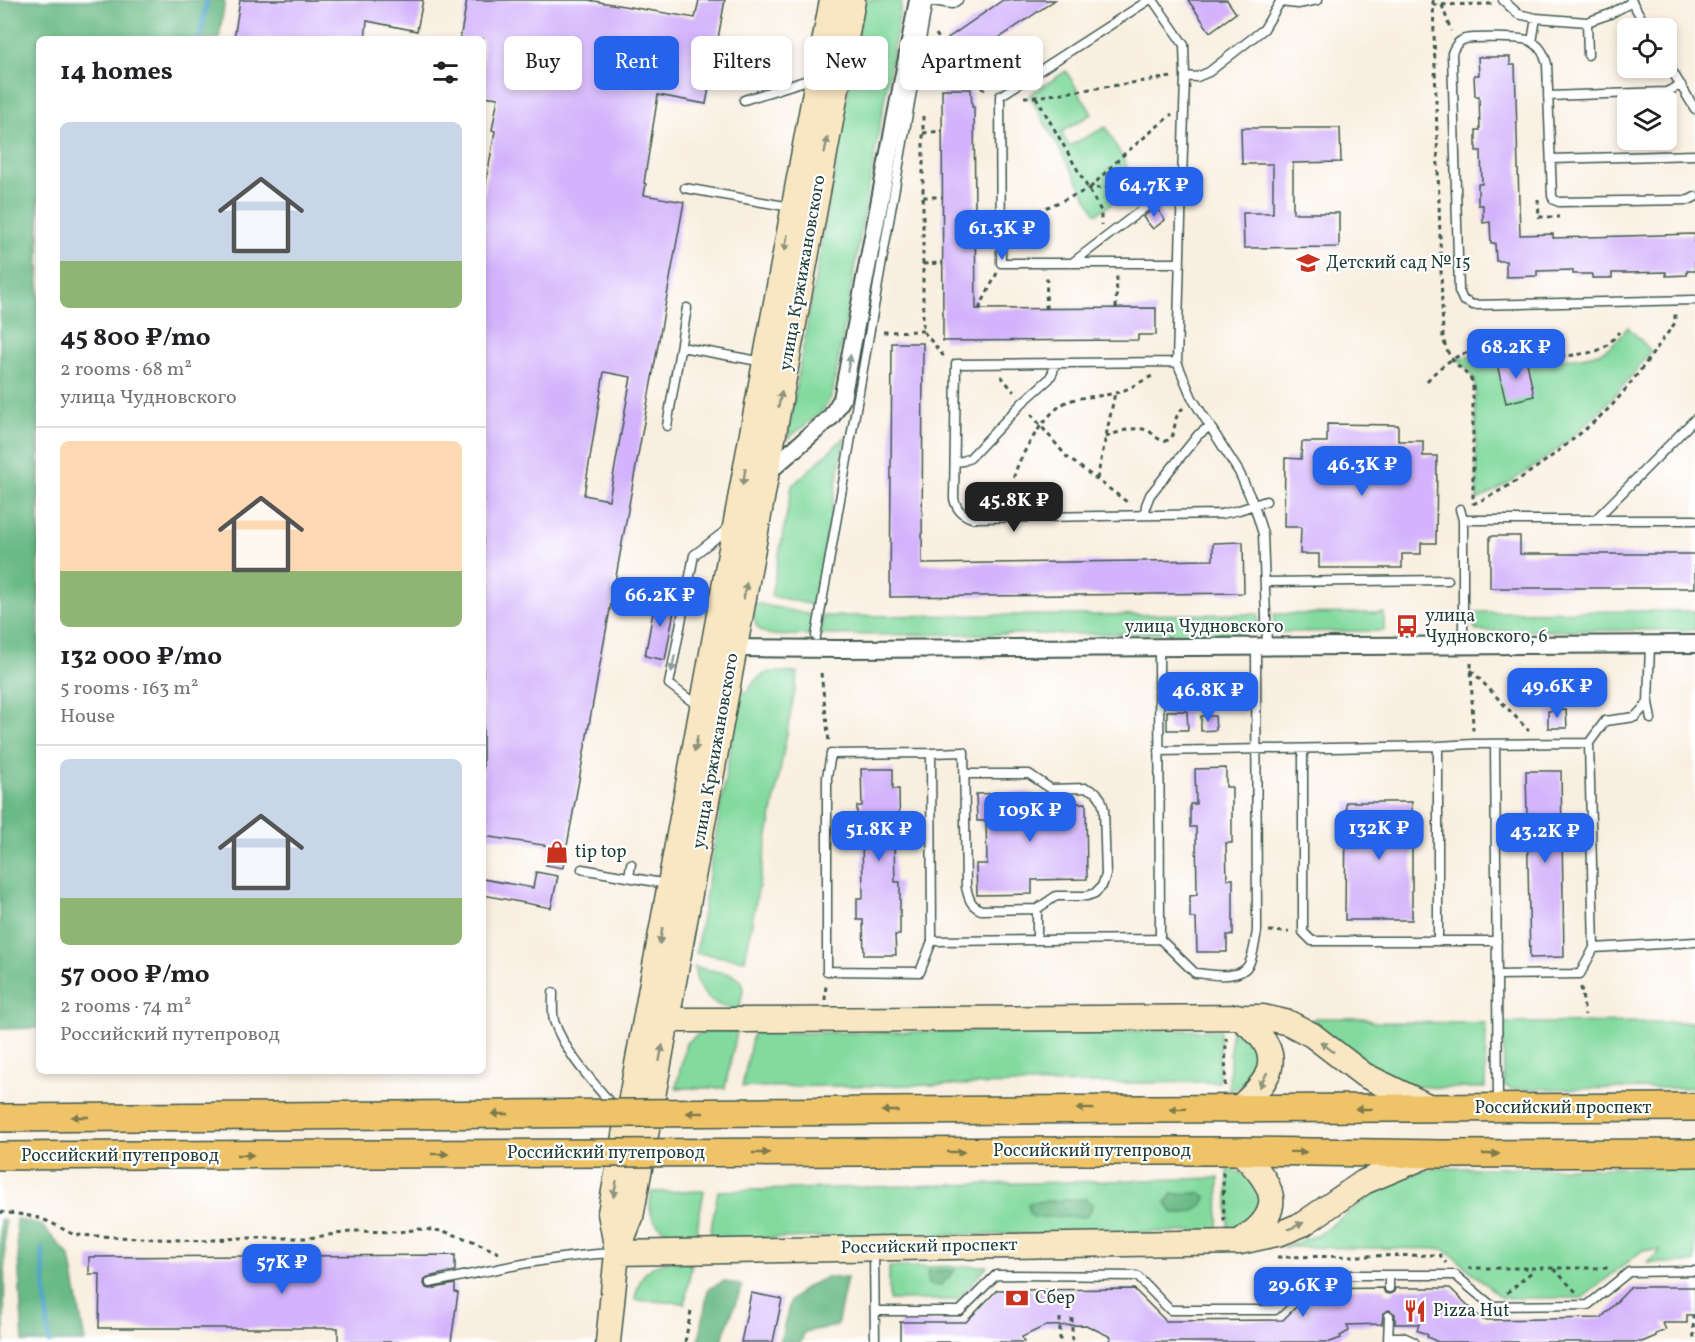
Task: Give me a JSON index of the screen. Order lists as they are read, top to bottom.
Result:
{
  "streets": {
    "main road": ["Российский проспект", "Российский путепровод"],
    "street": ["улица Кржижановского", "улица Чудновского"]
  },
  "crossings": [
    ["улица Кржижановского", "улица Чудновского"],
    ["улица Кржижановского", "Российский проспект"],
    ["Российский проспект", "Российский путепровод"]
  ],
  "places": {
    "school or university": ["Детский сад № 15"],
    "bus stop": ["улица Чудновского, 6"],
    "shop": ["tip top"],
    "bank": ["Сбер"],
    "restaurant": ["Pizza Hut"]
  },
  "page": {
    "chip": [
      "Buy",
      "Rent",
      "Filters",
      "New",
      "Apartment"
    ],
    "heading": "14 homes",
    "list": [
      {
        "name": "45 800 ₽/mo",
        "note": "2 rooms · 68 m² · улица Чудновского"
      },
      {
        "name": "132 000 ₽/mo",
        "note": "5 rooms · 163 m² · House"
      },
      {
        "name": "57 000 ₽/mo",
        "note": "2 rooms · 74 m² · Российский путепровод"
      }
    ],
    "price": [
      "64.7K ₽",
      "61.3K ₽",
      "68.2K ₽",
      "46.3K ₽",
      "45.8K ₽",
      "66.2K ₽",
      "49.6K ₽",
      "46.8K ₽",
      "109K ₽",
      "132K ₽",
      "51.8K ₽",
      "43.2K ₽",
      "57K ₽",
      "29.6K ₽"
    ]
  }
}
